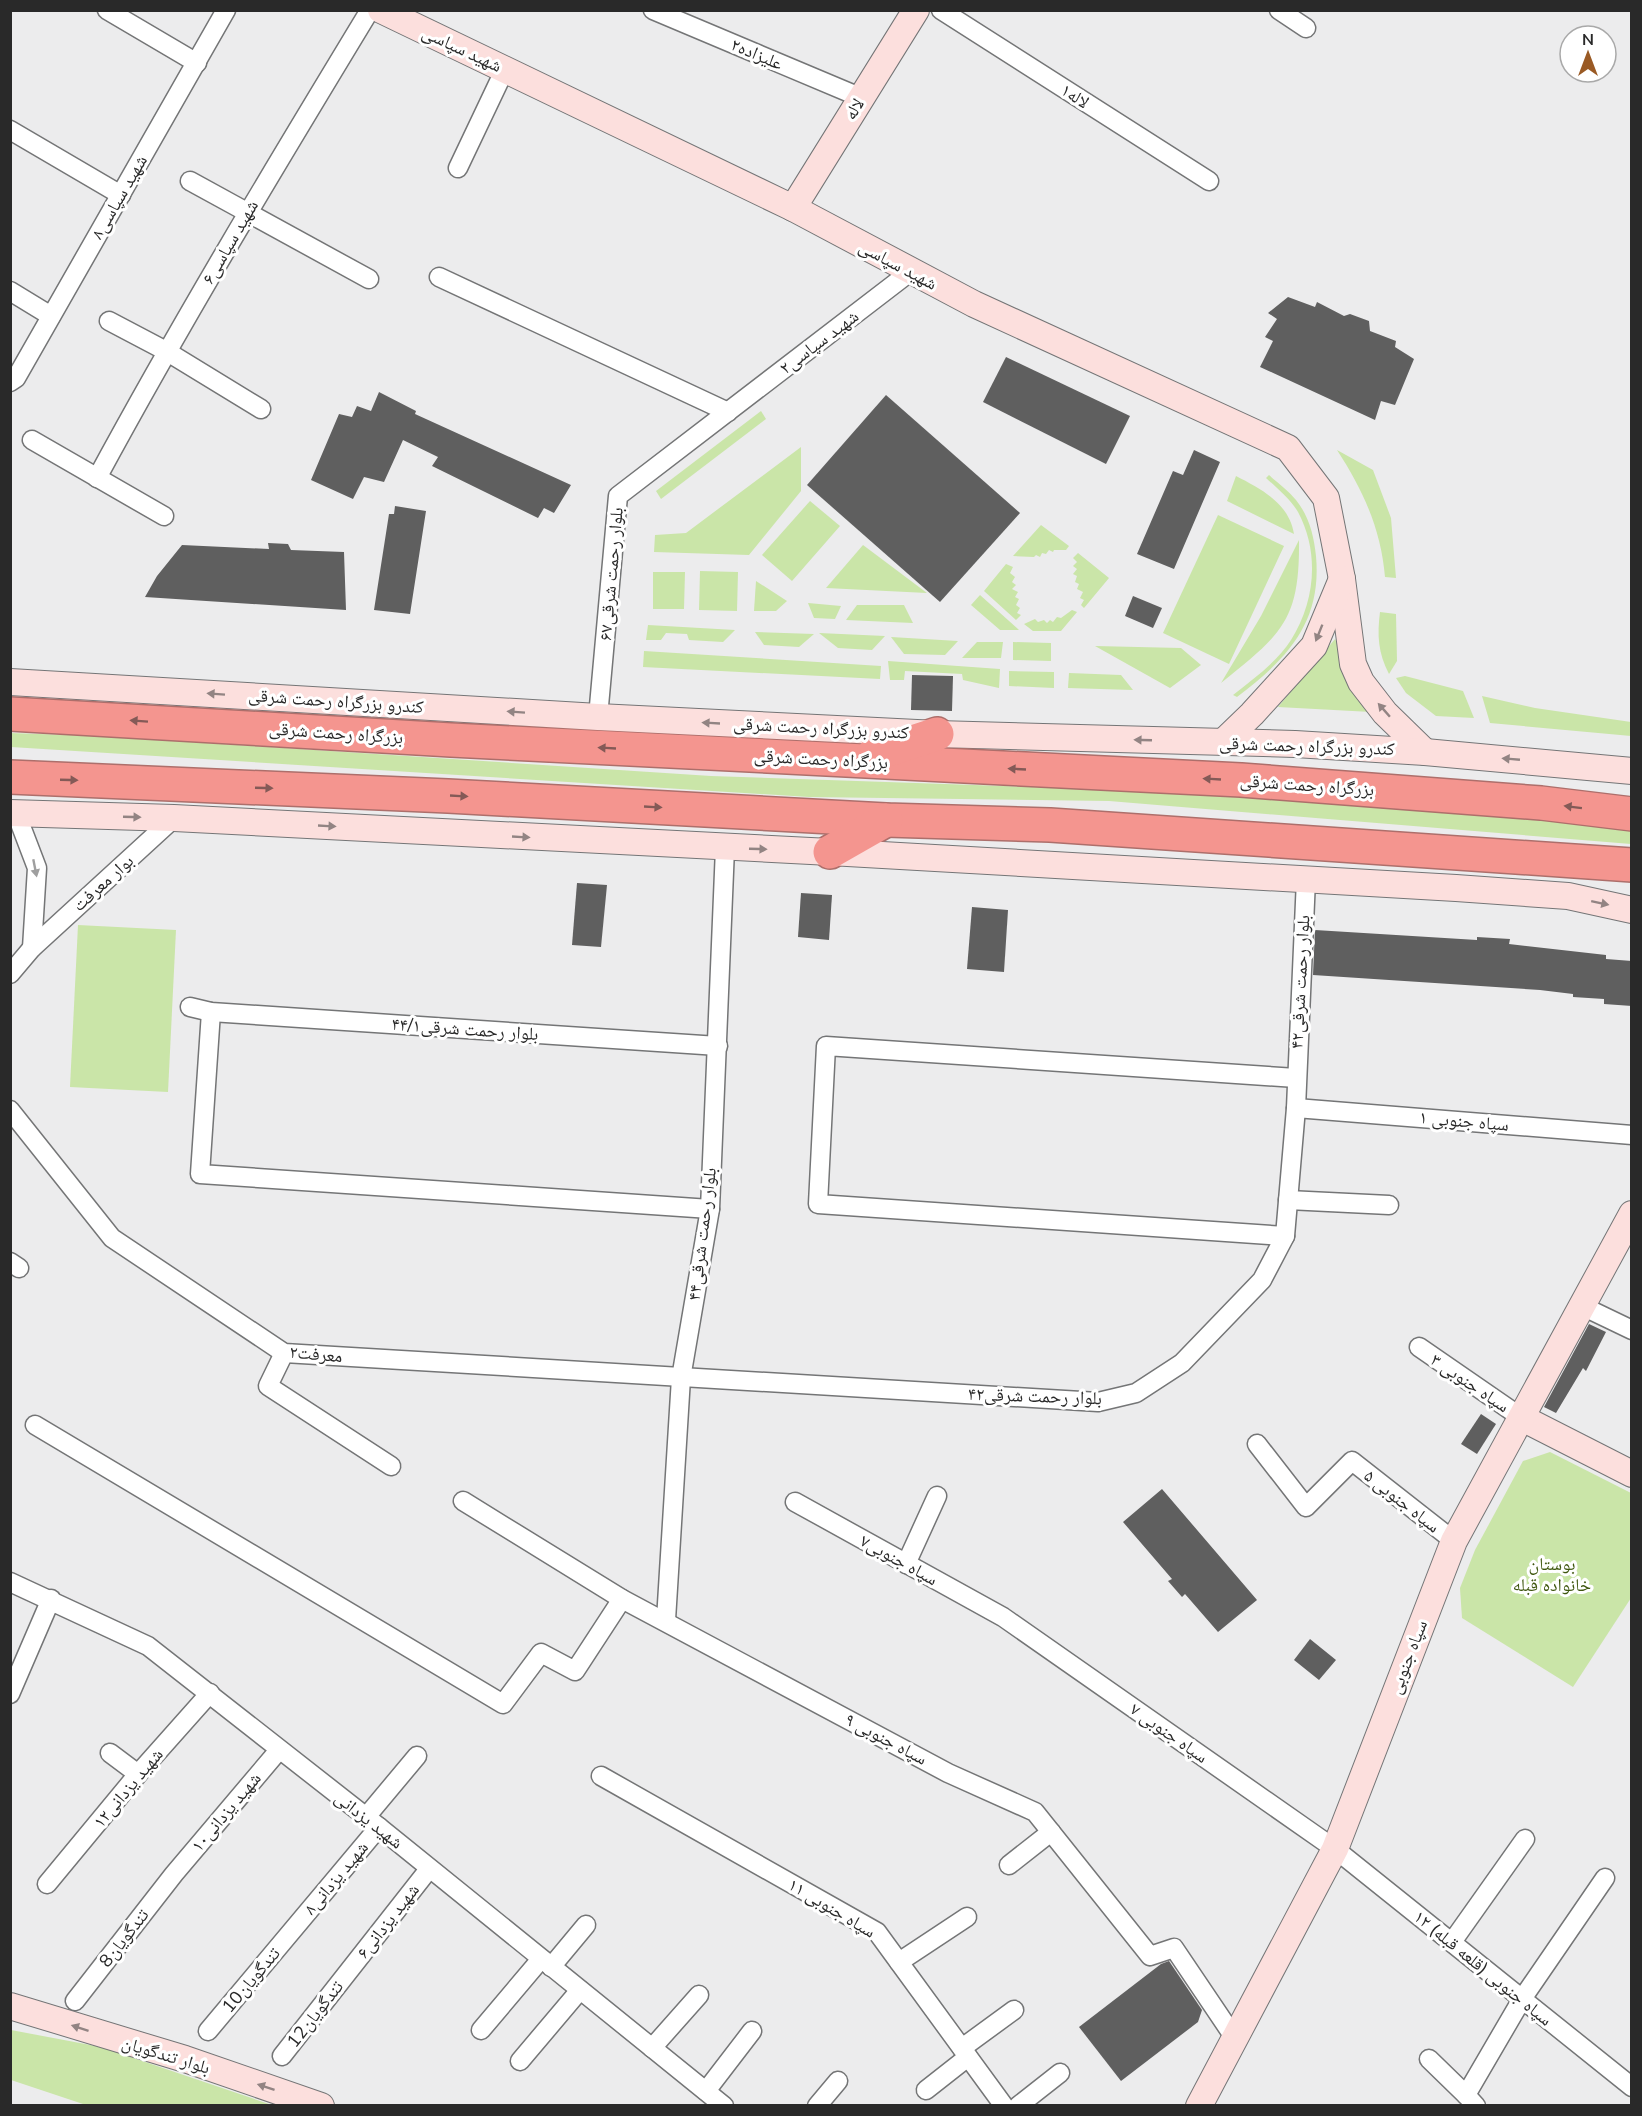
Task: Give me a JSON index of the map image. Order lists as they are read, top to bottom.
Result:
{
  "streets": {
    "highway": ["بزرگراه رحمت شرقی"],
    "street": [
      "شهید سپاسی",
      "علیزاده۲",
      "۱لاله",
      "لاله",
      "شهید سپاسی۸",
      "شهید سپاسی۶",
      "شهید سپاسی۲",
      "بلوار رحمت شرقی۶۷",
      "کندرو بزرگراه رحمت شرقی",
      "بوار معرفت",
      "بلوار رحمت شرقی۴۲",
      "بلوار رحمت شرقی۴۴/۱",
      "۱ سپاه جنوبی",
      "۴۴بلوار رحمت شرقی",
      "معرفت۲",
      "۳ سپاه جنوبی",
      "۵ سپاه جنوبی",
      "سپاه جنوبی۷",
      "سپاه جنوبی",
      "۷ سپاه جنوبی",
      "۹ سپاه جنوبی",
      "شهید یزدانی۱۲",
      "شهید یزدانی۱۰",
      "شهید یزدانی",
      "شهید یزدانی۸",
      "۱۱ سپاه جنوبی",
      "شهید یزدانی۶",
      "8تندگویان",
      "۱۲ سپاه جنوبی (قلعه قبله)",
      "10تندگویان",
      "12تندگویان",
      "بلوار تندگویان"
    ]
  },
  "crossings": [
    ["شهید سپاسی", "لاله"],
    ["شهید سپاسی", "شهید سپاسی۲"],
    ["شهید سپاسی", "کندرو بزرگراه رحمت شرقی"],
    ["علیزاده۲", "لاله"],
    ["شهید سپاسی۲", "بلوار رحمت شرقی۶۷"],
    ["بلوار رحمت شرقی۶۷", "کندرو بزرگراه رحمت شرقی"],
    ["بلوار رحمت شرقی۴۲", "۱ سپاه جنوبی"],
    ["بلوار رحمت شرقی۴۲", "۴۴بلوار رحمت شرقی"],
    ["بلوار رحمت شرقی۴۲", "معرفت۲"],
    ["بلوار رحمت شرقی۴۴/۱", "۴۴بلوار رحمت شرقی"],
    ["۴۴بلوار رحمت شرقی", "معرفت۲"],
    ["۴۴بلوار رحمت شرقی", "۹ سپاه جنوبی"],
    ["۳ سپاه جنوبی", "سپاه جنوبی"],
    ["۵ سپاه جنوبی", "سپاه جنوبی"],
    ["سپاه جنوبی۷", "۷ سپاه جنوبی"],
    ["سپاه جنوبی", "۷ سپاه جنوبی"],
    ["سپاه جنوبی", "۹ سپاه جنوبی"],
    ["سپاه جنوبی", "۱۲ سپاه جنوبی (قلعه قبله)"],
    ["۷ سپاه جنوبی", "۱۲ سپاه جنوبی (قلعه قبله)"],
    ["شهید یزدانی۱۲", "شهید یزدانی"],
    ["شهید یزدانی۱۰", "شهید یزدانی"],
    ["شهید یزدانی۱۰", "8تندگویان"],
    ["شهید یزدانی", "شهید یزدانی۸"],
    ["شهید یزدانی", "شهید یزدانی۶"],
    ["شهید یزدانی۸", "10تندگویان"],
    ["شهید یزدانی۶", "12تندگویان"]
  ],
  "one_way": ["بلوار تندگویان"],
  "parks": ["بوستان خانواده قبله"],
  "north": "top"
}
